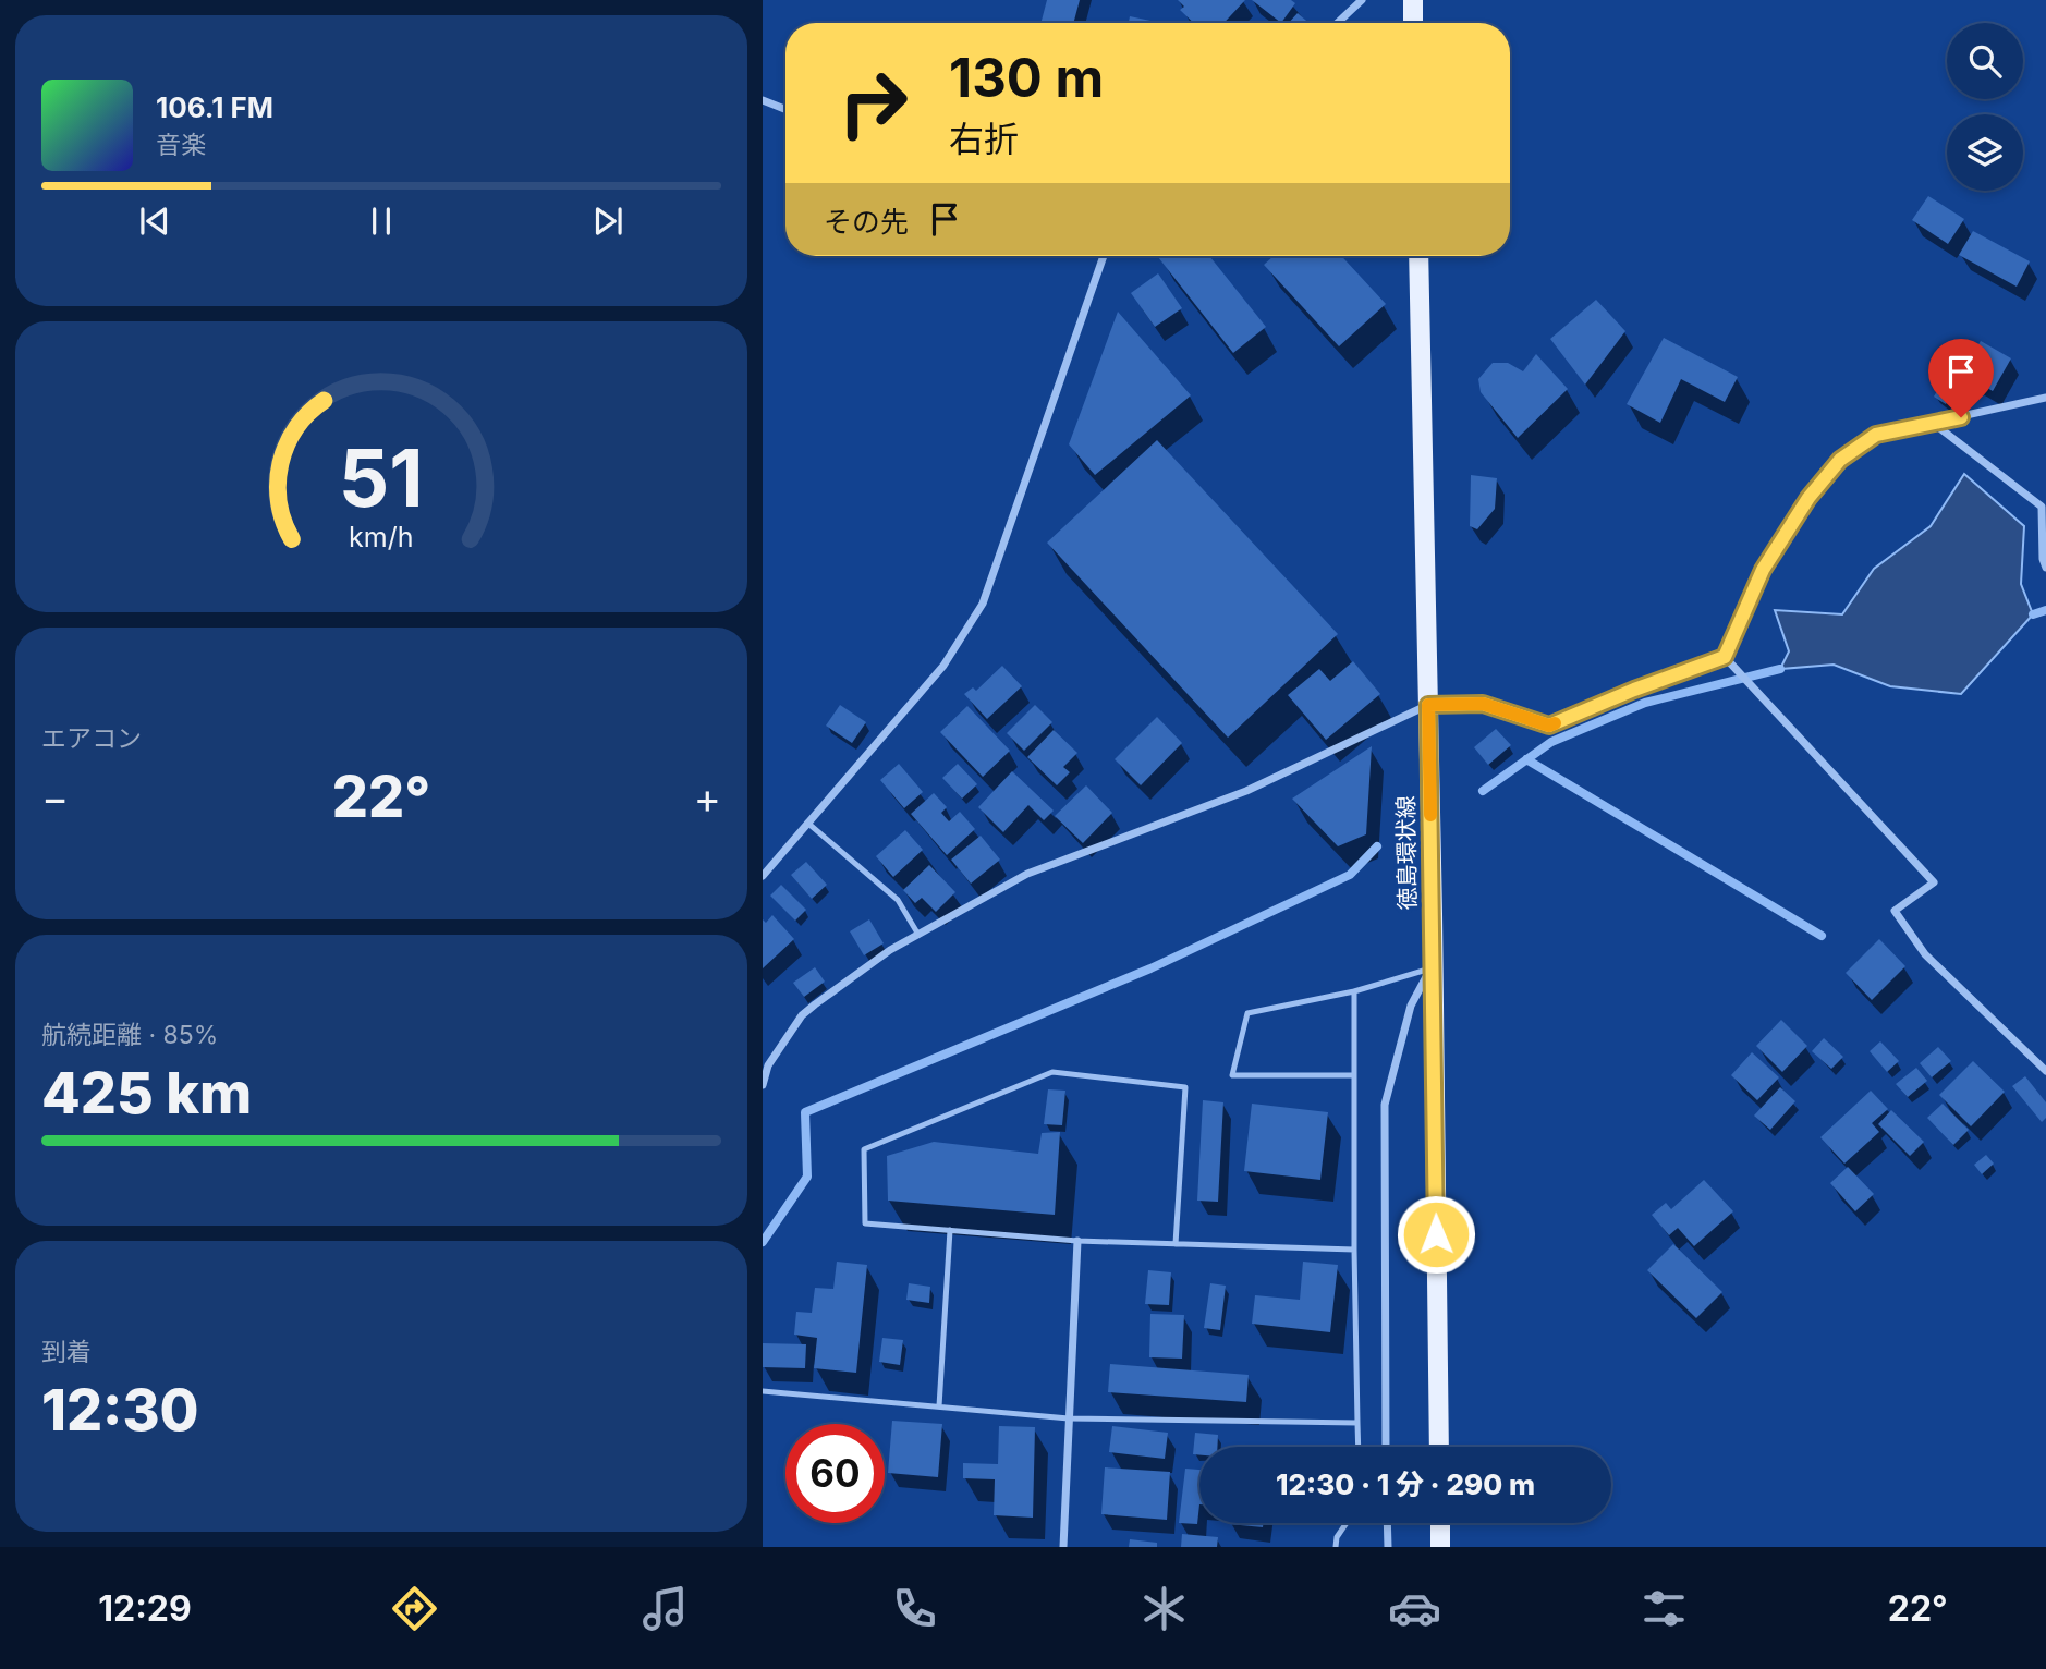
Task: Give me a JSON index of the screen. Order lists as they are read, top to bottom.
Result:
{
  "streets": {
    "main road": ["徳島環状線"]
  },
  "page": {
    "turn": ["130 m", "右折"],
    "song": ["106.1 FM", "音楽"],
    "then": "その先",
    "tile": [
      "エアコン",
      ["航続距離 · 85%", "425 km"],
      ["到着", "12:30"]
    ],
    "heat": ["−", "22°", "+"],
    "limit": "60",
    "trip": "12:30 · 1 分 · 290 m",
    "tabs": ["12:29", "22°"],
    "gauge": ["51", "km/h"]
  }
}
